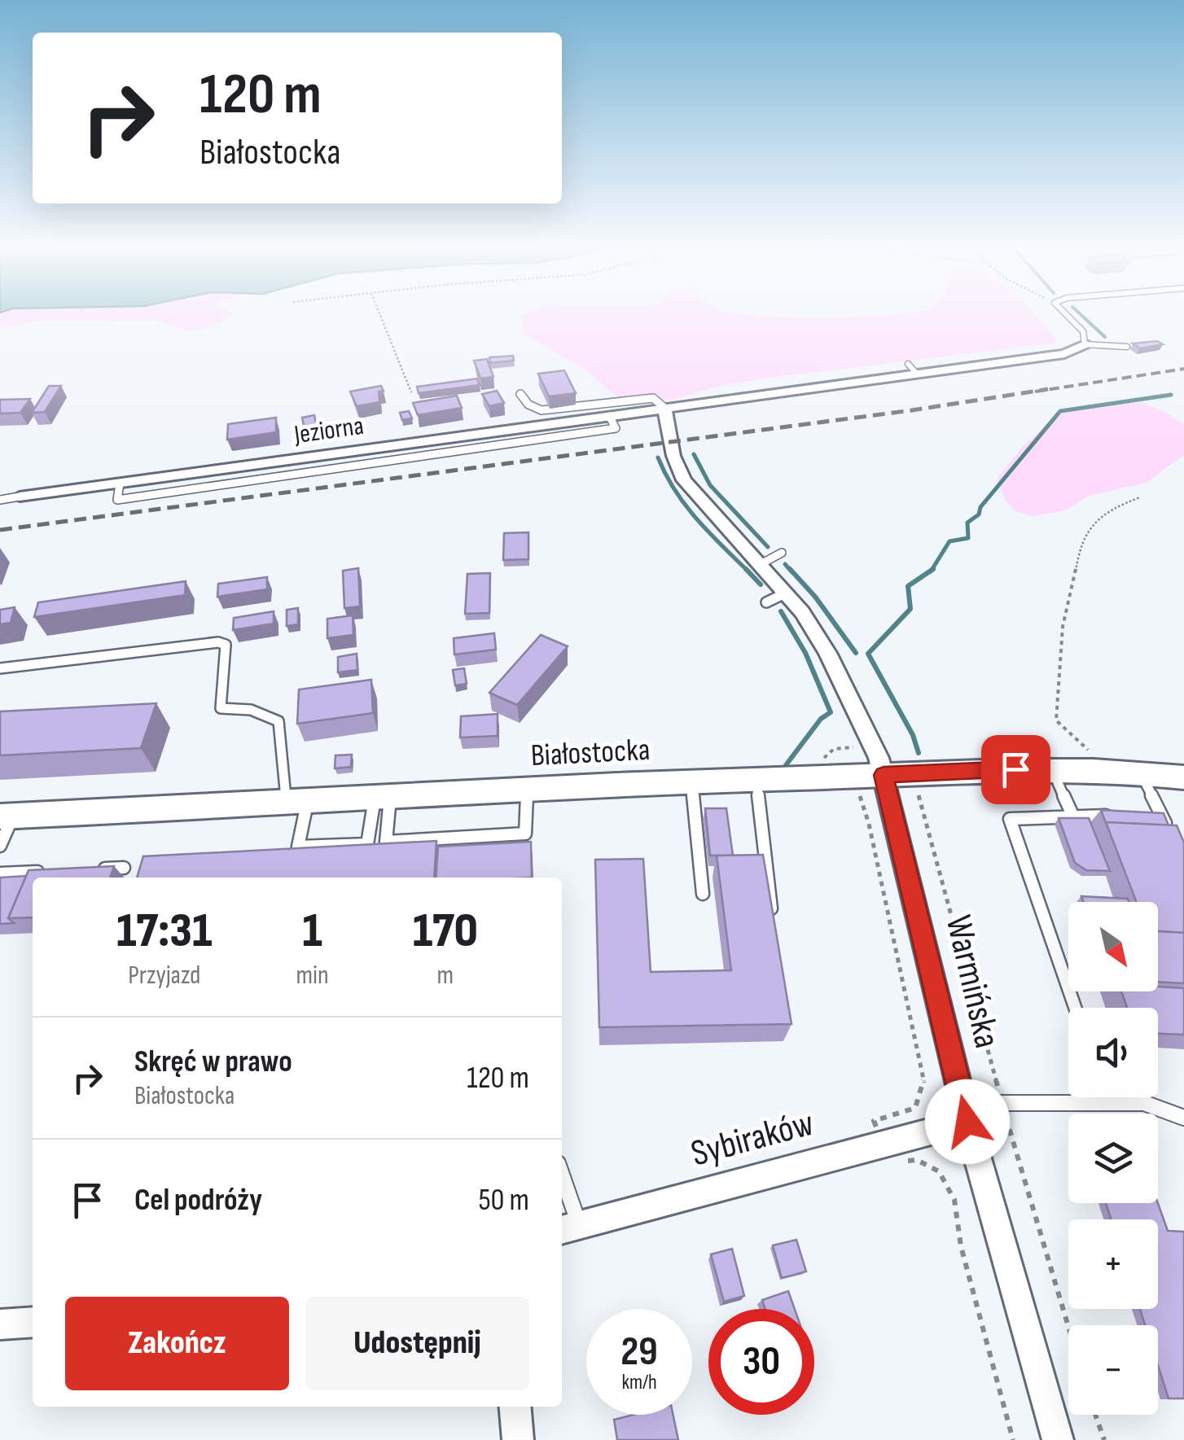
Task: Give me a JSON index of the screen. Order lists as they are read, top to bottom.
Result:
{
  "streets": {
    "street": [
      "Jeziorna",
      "Białostocka",
      "Warmińska",
      "Sybiraków"
    ]
  },
  "crossings": [
    ["Białostocka", "Warmińska"],
    ["Warmińska", "Sybiraków"]
  ],
  "north": "bottom right",
  "page": {
    "turn": ["120 m", "Białostocka"],
    "eta": [
      "17:31",
      "Przyjazd",
      "1",
      "min",
      "170",
      "m"
    ],
    "map_buttons": ["+", "−"],
    "list": [
      {
        "name": "Skręć w prawo",
        "note": "Białostocka",
        "value": "120 m"
      },
      {
        "name": "Cel podróży",
        "value": "50 m"
      }
    ],
    "buttons": ["Zakończ", "Udostępnij"],
    "speed": "29 km/h",
    "limit": "30"
  }
}
